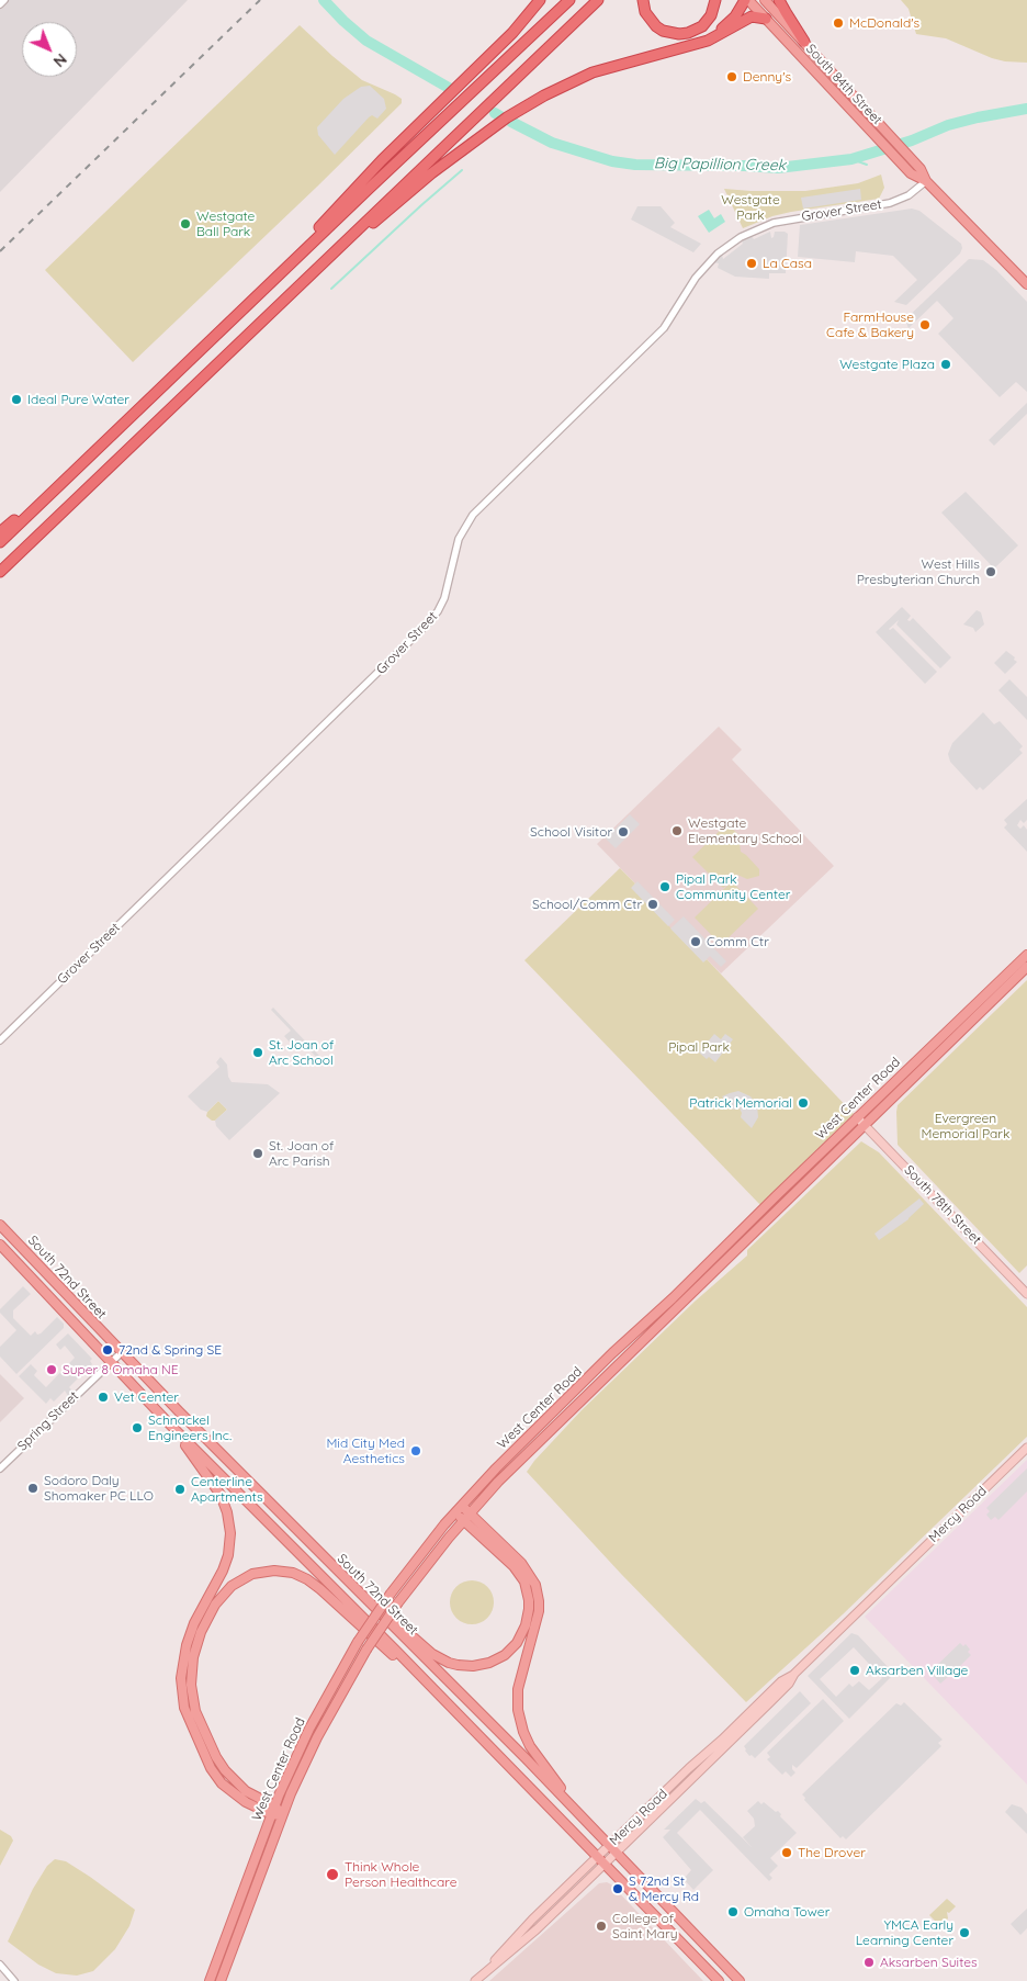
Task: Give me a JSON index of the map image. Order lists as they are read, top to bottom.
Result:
{
  "streets": {
    "main road": [
      "South 84th Street",
      "West Center Road",
      "South 78th Street",
      "South 72nd Street",
      "Mercy Road"
    ],
    "street": ["Grover Street", "Spring Street"]
  },
  "crossings": [
    ["South 84th Street", "Grover Street"],
    ["West Center Road", "South 78th Street"],
    ["South 72nd Street", "Spring Street"],
    ["South 72nd Street", "Mercy Road"]
  ],
  "water": ["Big Papillion Creek"],
  "parks": ["Westgate Park", "Pipal Park", "Evergreen Memorial Park"],
  "places": [
    "McDonald's",
    "Denny's",
    "Westgate Ball Park",
    "La Casa",
    "FarmHouse Cafe & Bakery",
    "Westgate Plaza",
    "Ideal Pure Water",
    "West Hills Presbyterian Church",
    "Westgate Elementary School",
    "School Visitor",
    "Pipal Park Community Center",
    "School/Comm Ctr",
    "Comm Ctr",
    "St. Joan of Arc School",
    "Patrick Memorial",
    "St. Joan of Arc Parish",
    "72nd & Spring SE",
    "Super 8 Omaha NE",
    "Vet Center",
    "Schnackel Engineers Inc.",
    "Mid City Med Aesthetics",
    "Sodoro Daly Shomaker PC LLO",
    "Centerline Apartments",
    "Aksarben Village",
    "The Drover",
    "Think Whole Person Healthcare",
    "S 72nd St & Mercy Rd",
    "Omaha Tower",
    "College of Saint Mary",
    "YMCA Early Learning Center",
    "Aksarben Suites"
  ],
  "north": "bottom right"
}
